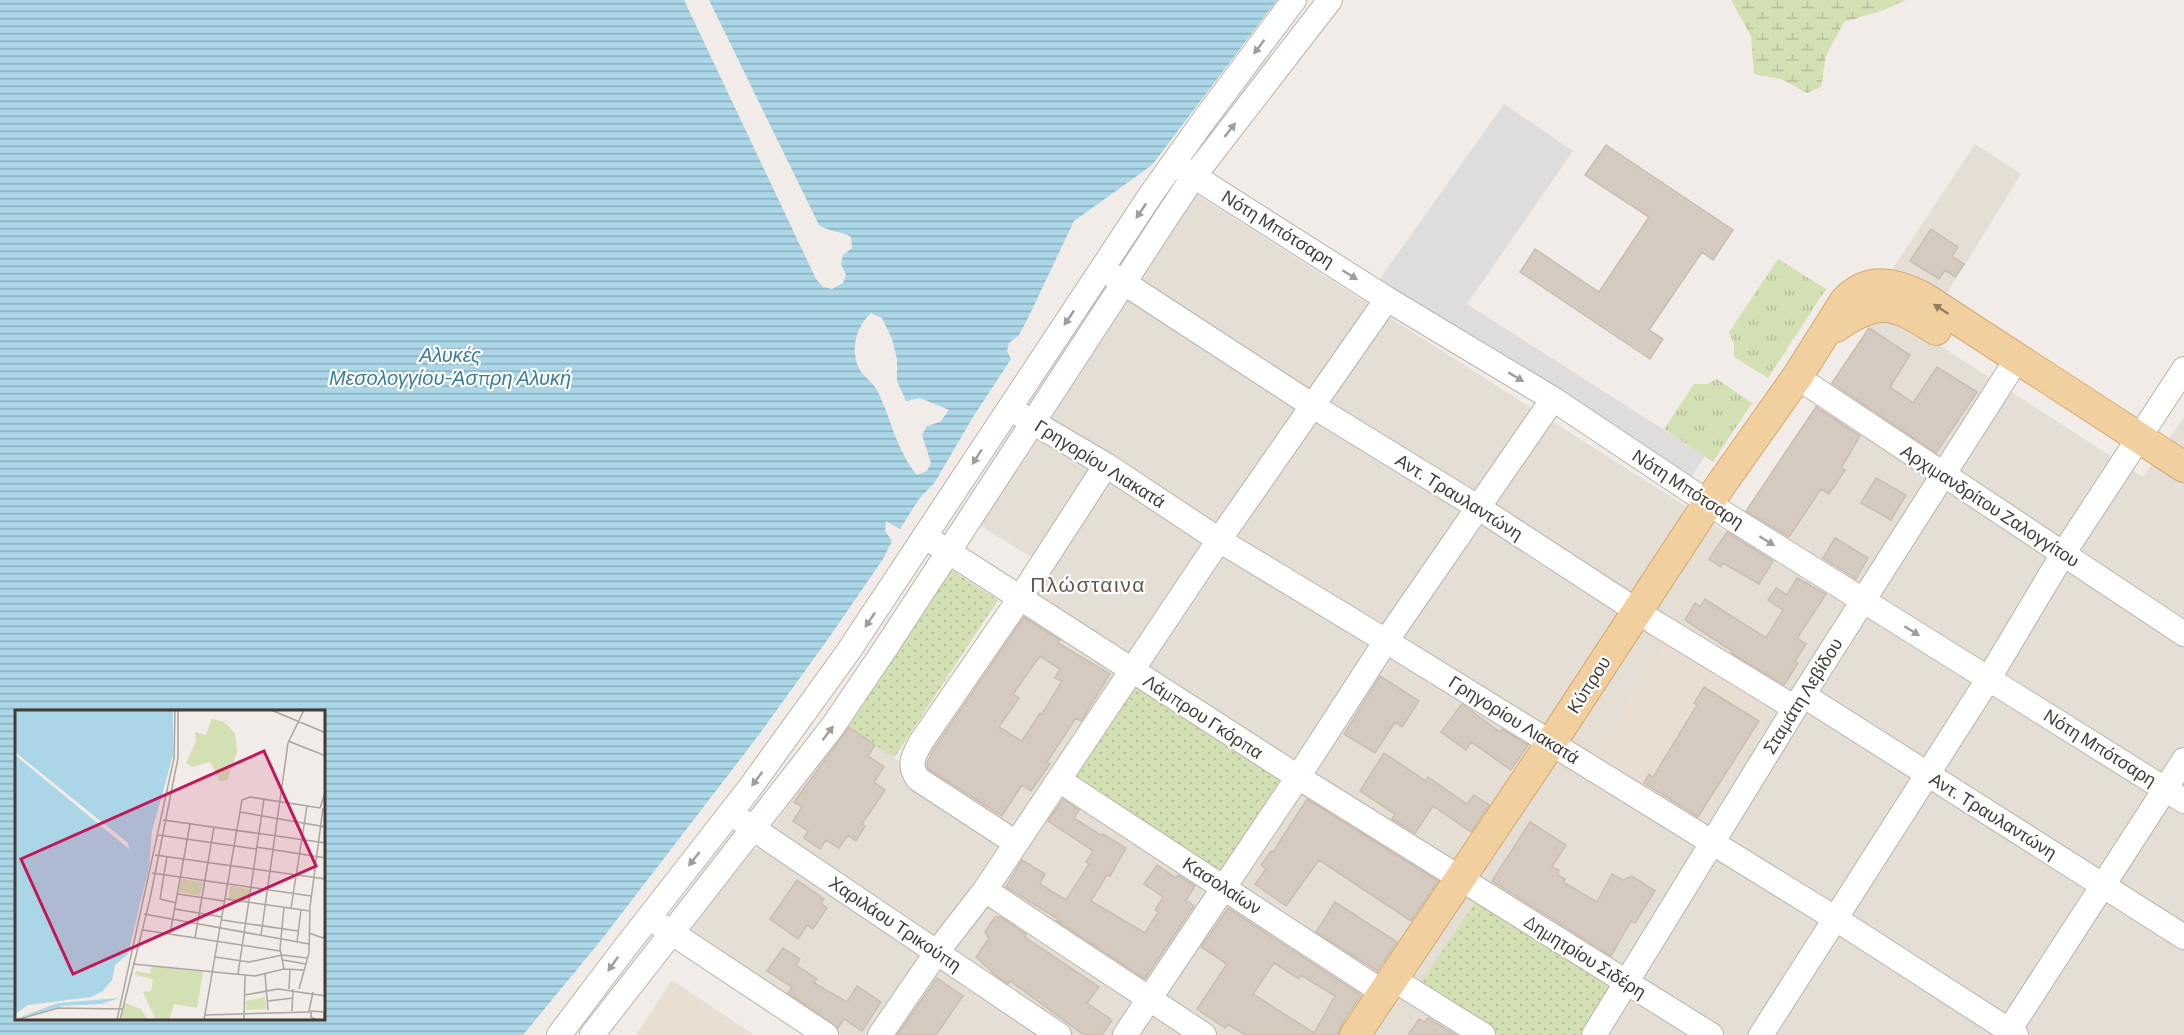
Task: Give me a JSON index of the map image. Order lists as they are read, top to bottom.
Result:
{
  "streets": {
    "main road": ["Κύπρου"],
    "street": [
      "Νότη Μπότσαρη",
      "Γρηγορίου Λιακατά",
      "Αντ. Τραυλαντώνη",
      "Αρχιμανδρίτου Ζαλογγίτου",
      "Σταμάτη Λεβίδου",
      "Λάμπρου Γκόρπα",
      "Κασολαίων",
      "Χαριλάου Τρικούπη",
      "Δημητρίου Σιδέρη"
    ]
  },
  "crossings": [
    ["Νότη Μπότσαρη", "Κύπρου"],
    ["Νότη Μπότσαρη", "Σταμάτη Λεβίδου"],
    ["Γρηγορίου Λιακατά", "Κύπρου"],
    ["Γρηγορίου Λιακατά", "Σταμάτη Λεβίδου"],
    ["Αντ. Τραυλαντώνη", "Κύπρου"],
    ["Αντ. Τραυλαντώνη", "Σταμάτη Λεβίδου"],
    ["Αρχιμανδρίτου Ζαλογγίτου", "Κύπρου"],
    ["Αρχιμανδρίτου Ζαλογγίτου", "Σταμάτη Λεβίδου"],
    ["Κύπρου", "Σταμάτη Λεβίδου"],
    ["Κύπρου", "Λάμπρου Γκόρπα"],
    ["Κύπρου", "Κασολαίων"],
    ["Κύπρου", "Δημητρίου Σιδέρη"],
    ["Σταμάτη Λεβίδου", "Δημητρίου Σιδέρη"],
    ["Λάμπρου Γκόρπα", "Δημητρίου Σιδέρη"]
  ],
  "one_way": ["Νότη Μπότσαρη"],
  "districts": ["Πλώσταινα"],
  "water": ["Αλυκές Μεσολογγίου-Άσπρη Αλυκή"]
}
